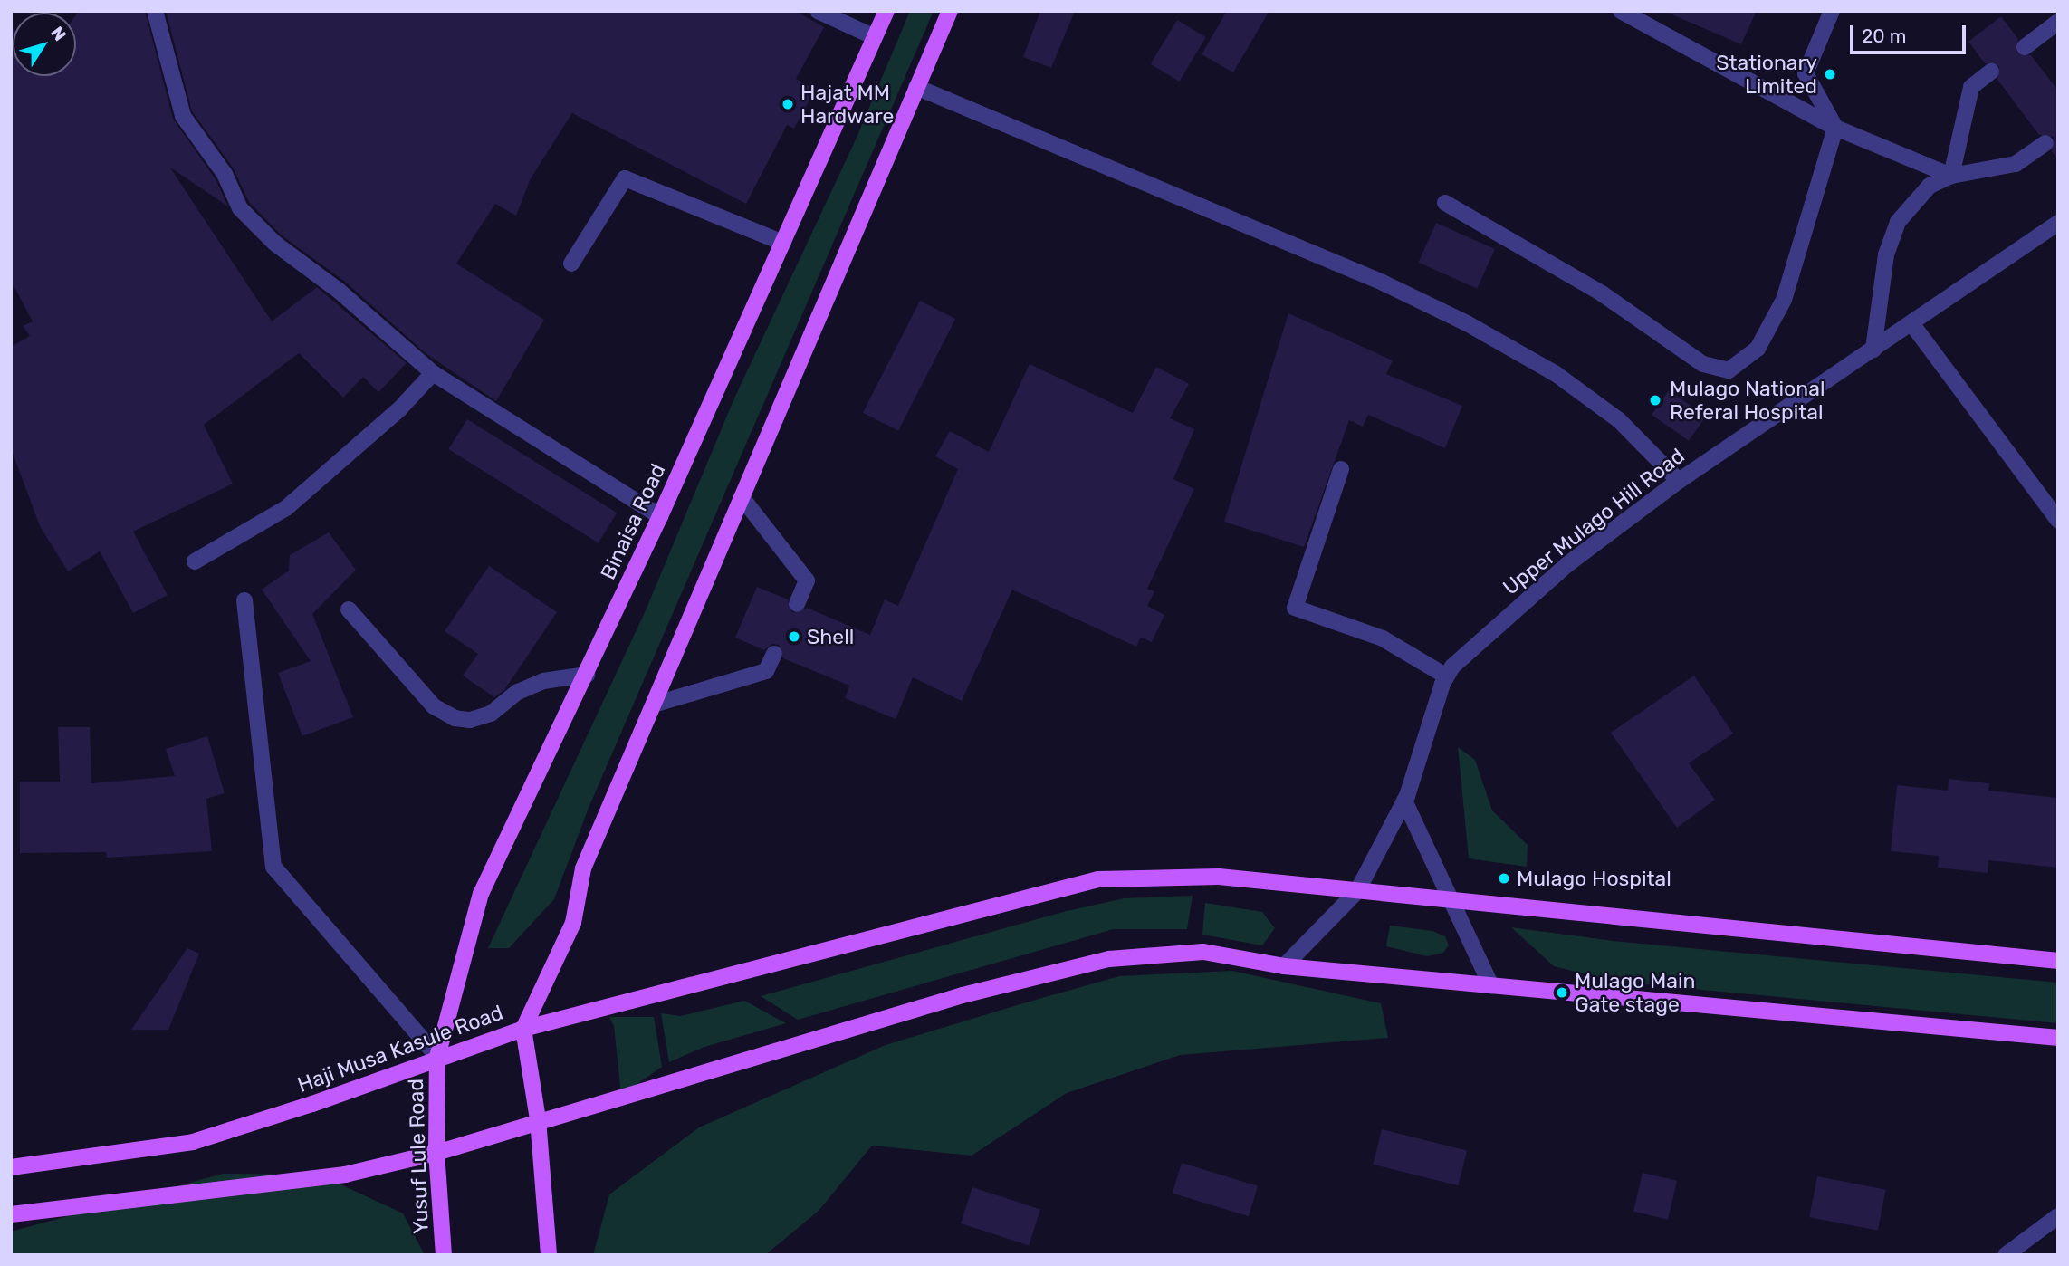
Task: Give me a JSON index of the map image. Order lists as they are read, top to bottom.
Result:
{
  "streets": {
    "main road": ["Binaisa Road", "Haji Musa Kasule Road", "Yusuf Lule Road"],
    "street": ["Upper Mulago Hill Road"]
  },
  "crossings": [
    ["Binaisa Road", "Haji Musa Kasule Road"],
    ["Binaisa Road", "Yusuf Lule Road"],
    ["Haji Musa Kasule Road", "Yusuf Lule Road"]
  ],
  "places": [
    "Stationary Limited",
    "Hajat MM Hardware",
    "Mulago National Referal Hospital",
    "Shell",
    "Mulago Hospital",
    "Mulago Main Gate stage"
  ],
  "scale_bar": "20 m",
  "north": "top right"
}
